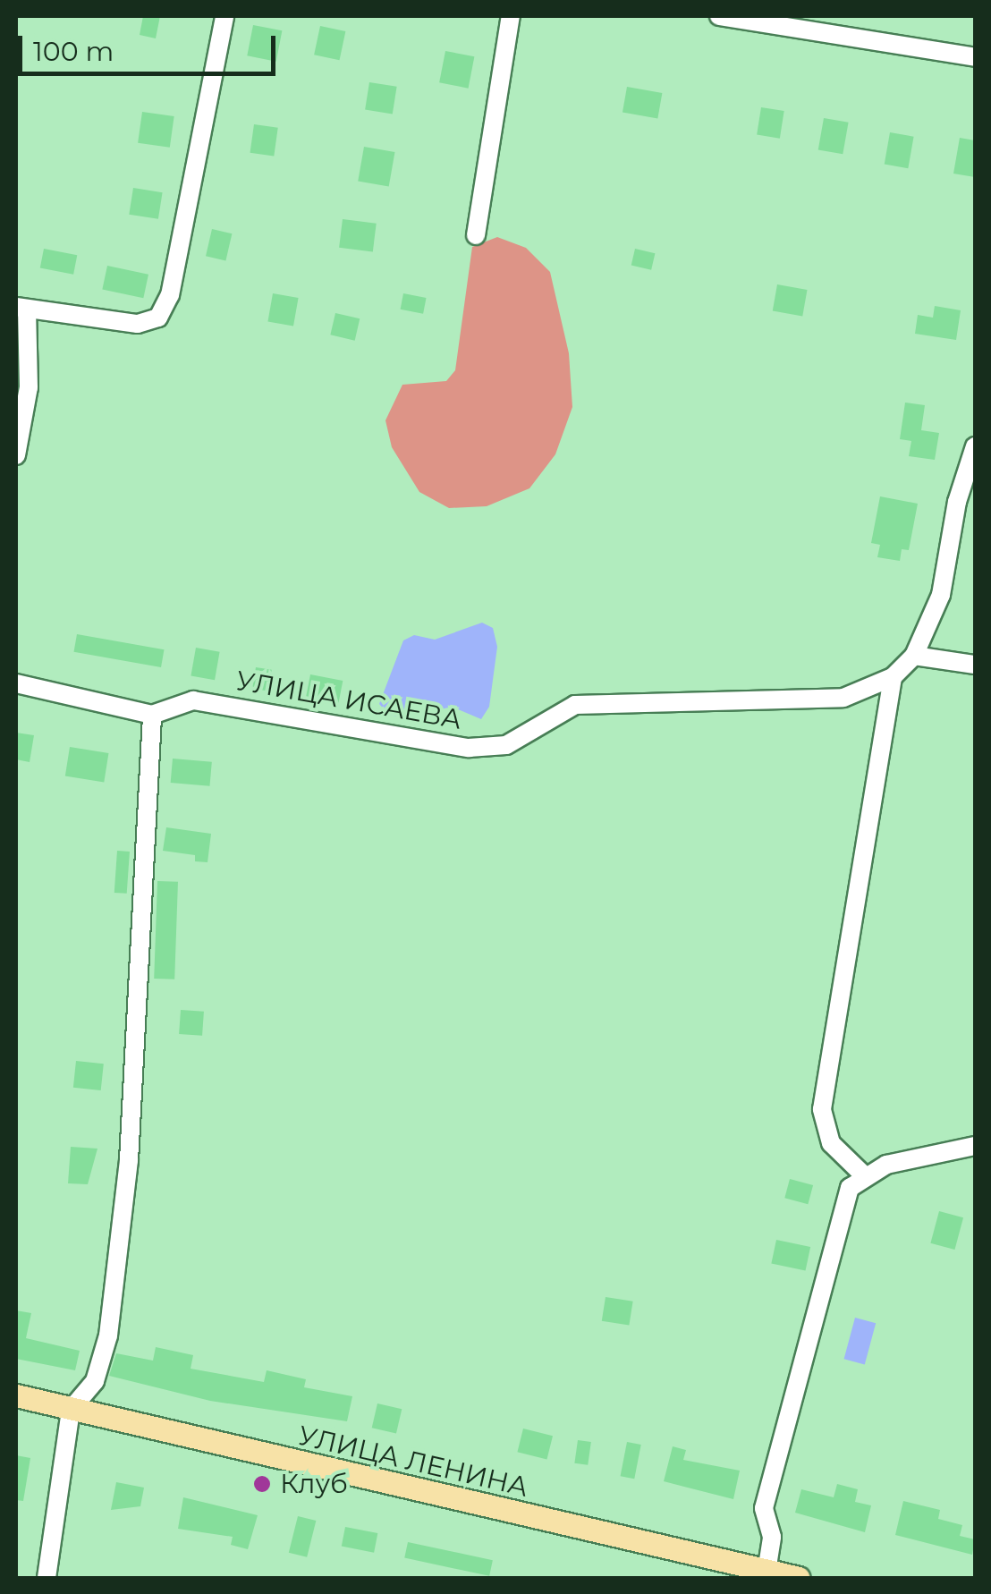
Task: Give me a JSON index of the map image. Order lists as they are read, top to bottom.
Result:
{
  "streets": {
    "main road": ["УЛИЦА ЛЕНИНА"],
    "street": ["УЛИЦА ИСАЕВА"]
  },
  "places": ["Клуб"],
  "scale_bar": "100 m"
}
